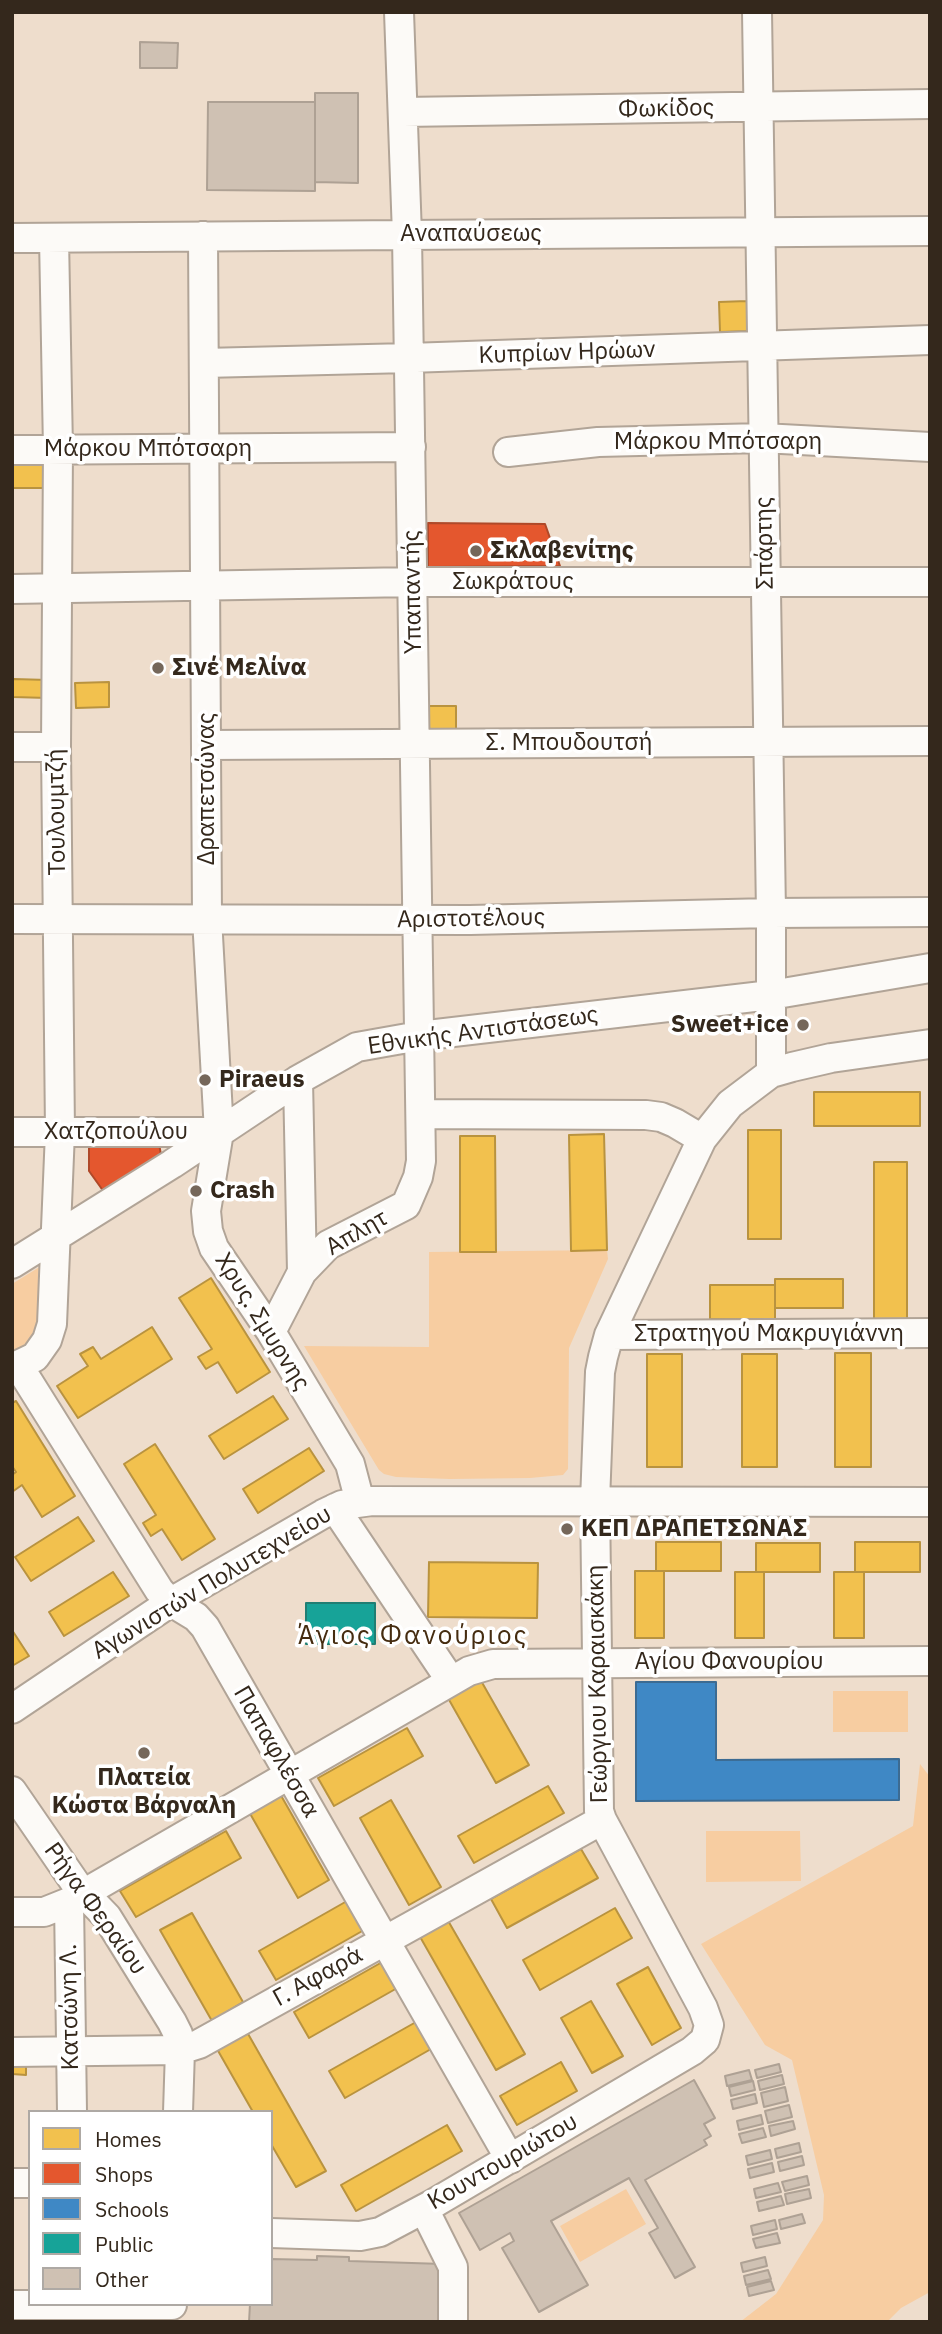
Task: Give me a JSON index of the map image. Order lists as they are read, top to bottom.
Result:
{
  "streets": {
    "street": [
      "Φωκίδος",
      "Αναπαύσεως",
      "Κυπρίων Ηρώων",
      "Μάρκου Μπότσαρη",
      "Σπάρτης",
      "Σωκράτους",
      "Υπαπαντής",
      "Σ. Μπουδουτσή",
      "Δραπετσώνας",
      "Τουλουμτζή",
      "Αριστοτέλους",
      "Εθνικής Αντιστάσεως",
      "Χατζοπούλου",
      "Απλητ",
      "Χρυς. Σμυρνης",
      "Στρατηγού Μακρυγιάννη",
      "Αγωνιστών Πολυτεχνείου",
      "Αγίου Φανουρίου",
      "Γεώργιου Καραισκάκη",
      "Παπαφλέσσα",
      "Ρήγα Φεραίου",
      "Γ. Αφαρά",
      "Κατσώνη Λ.",
      "Κουντουριώτου"
    ]
  },
  "crossings": [
    ["Φωκίδος", "Σπάρτης"],
    ["Φωκίδος", "Υπαπαντής"],
    ["Αναπαύσεως", "Σπάρτης"],
    ["Αναπαύσεως", "Υπαπαντής"],
    ["Αναπαύσεως", "Δραπετσώνας"],
    ["Αναπαύσεως", "Τουλουμτζή"],
    ["Κυπρίων Ηρώων", "Σπάρτης"],
    ["Κυπρίων Ηρώων", "Υπαπαντής"],
    ["Κυπρίων Ηρώων", "Δραπετσώνας"],
    ["Μάρκου Μπότσαρη", "Σπάρτης"],
    ["Μάρκου Μπότσαρη", "Υπαπαντής"],
    ["Μάρκου Μπότσαρη", "Δραπετσώνας"],
    ["Μάρκου Μπότσαρη", "Τουλουμτζή"],
    ["Σπάρτης", "Σωκράτους"],
    ["Σπάρτης", "Σ. Μπουδουτσή"],
    ["Σπάρτης", "Αριστοτέλους"],
    ["Σπάρτης", "Εθνικής Αντιστάσεως"],
    ["Σπάρτης", "Γεώργιου Καραισκάκη"],
    ["Σωκράτους", "Υπαπαντής"],
    ["Σωκράτους", "Δραπετσώνας"],
    ["Σωκράτους", "Τουλουμτζή"],
    ["Υπαπαντής", "Σ. Μπουδουτσή"],
    ["Υπαπαντής", "Αριστοτέλους"],
    ["Υπαπαντής", "Εθνικής Αντιστάσεως"],
    ["Υπαπαντής", "Απλητ"],
    ["Σ. Μπουδουτσή", "Δραπετσώνας"],
    ["Δραπετσώνας", "Αριστοτέλους"],
    ["Δραπετσώνας", "Εθνικής Αντιστάσεως"],
    ["Δραπετσώνας", "Χατζοπούλου"],
    ["Δραπετσώνας", "Χρυς. Σμυρνης"],
    ["Τουλουμτζή", "Αριστοτέλους"],
    ["Τουλουμτζή", "Εθνικής Αντιστάσεως"],
    ["Τουλουμτζή", "Χατζοπούλου"],
    ["Τουλουμτζή", "Παπαφλέσσα"],
    ["Εθνικής Αντιστάσεως", "Χατζοπούλου"],
    ["Εθνικής Αντιστάσεως", "Χρυς. Σμυρνης"],
    ["Χατζοπούλου", "Χρυς. Σμυρνης"],
    ["Απλητ", "Χρυς. Σμυρνης"],
    ["Χρυς. Σμυρνης", "Αγωνιστών Πολυτεχνείου"],
    ["Χρυς. Σμυρνης", "Αγίου Φανουρίου"],
    ["Στρατηγού Μακρυγιάννη", "Γεώργιου Καραισκάκη"],
    ["Αγωνιστών Πολυτεχνείου", "Γεώργιου Καραισκάκη"],
    ["Αγωνιστών Πολυτεχνείου", "Παπαφλέσσα"],
    ["Αγίου Φανουρίου", "Γεώργιου Καραισκάκη"],
    ["Αγίου Φανουρίου", "Παπαφλέσσα"],
    ["Αγίου Φανουρίου", "Ρήγα Φεραίου"],
    ["Αγίου Φανουρίου", "Κατσώνη Λ."],
    ["Γεώργιου Καραισκάκη", "Γ. Αφαρά"],
    ["Γεώργιου Καραισκάκη", "Κουντουριώτου"],
    ["Παπαφλέσσα", "Γ. Αφαρά"],
    ["Παπαφλέσσα", "Κουντουριώτου"],
    ["Ρήγα Φεραίου", "Γ. Αφαρά"],
    ["Ρήγα Φεραίου", "Κατσώνη Λ."],
    ["Γ. Αφαρά", "Κατσώνη Λ."]
  ],
  "districts": ["Άγιος Φανούριος"],
  "places": [
    "Σκλαβενίτης",
    "Σινέ Μελίνα",
    "Sweet+ice",
    "Piraeus",
    "Crash",
    "ΚΕΠ ΔΡΑΠΕΤΣΩΝΑΣ",
    "Πλατεία Κώστα Βάρναλη"
  ],
  "legend": [
    "Homes",
    "Shops",
    "Schools",
    "Public",
    "Other"
  ]
}
